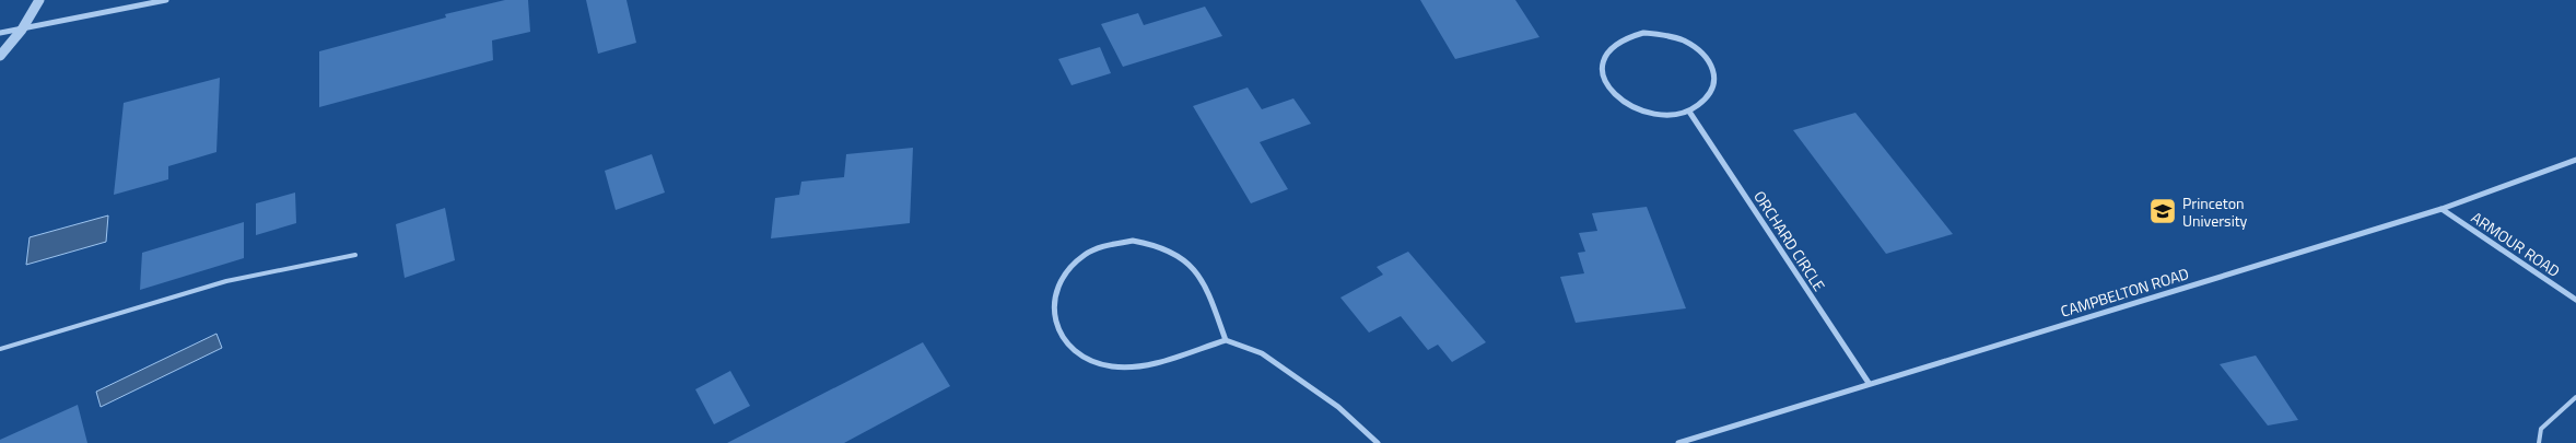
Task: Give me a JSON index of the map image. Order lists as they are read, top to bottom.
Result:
{
  "streets": {
    "street": ["ORCHARD CIRCLE", "ARMOUR ROAD", "CAMPBELTON ROAD"]
  },
  "crossings": [
    ["ORCHARD CIRCLE", "CAMPBELTON ROAD"],
    ["ARMOUR ROAD", "CAMPBELTON ROAD"]
  ],
  "places": {
    "school or university": ["Princeton University"]
  }
}
